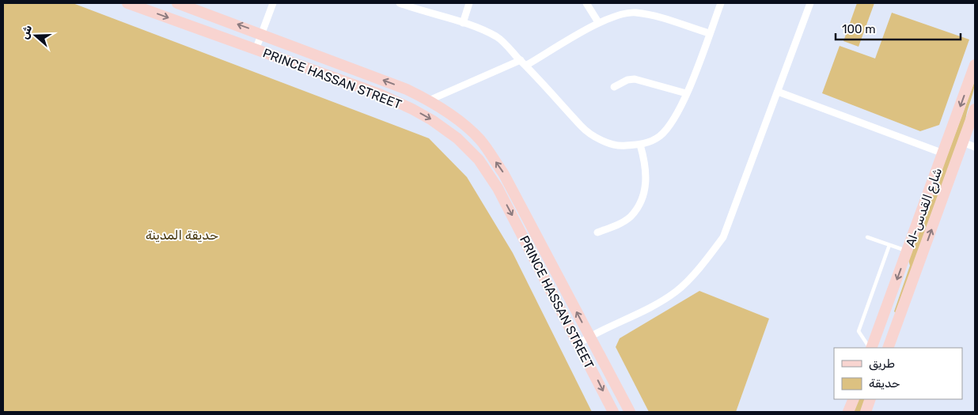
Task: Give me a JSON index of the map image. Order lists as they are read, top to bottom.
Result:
{
  "streets": {
    "main road": ["PRINCE HASSAN STREET", "Al-شارع القدس"]
  },
  "parks": ["حديقة المدينة"],
  "legend": ["طريق", "حديقة"],
  "scale_bar": "100 m",
  "north": "left"
}
